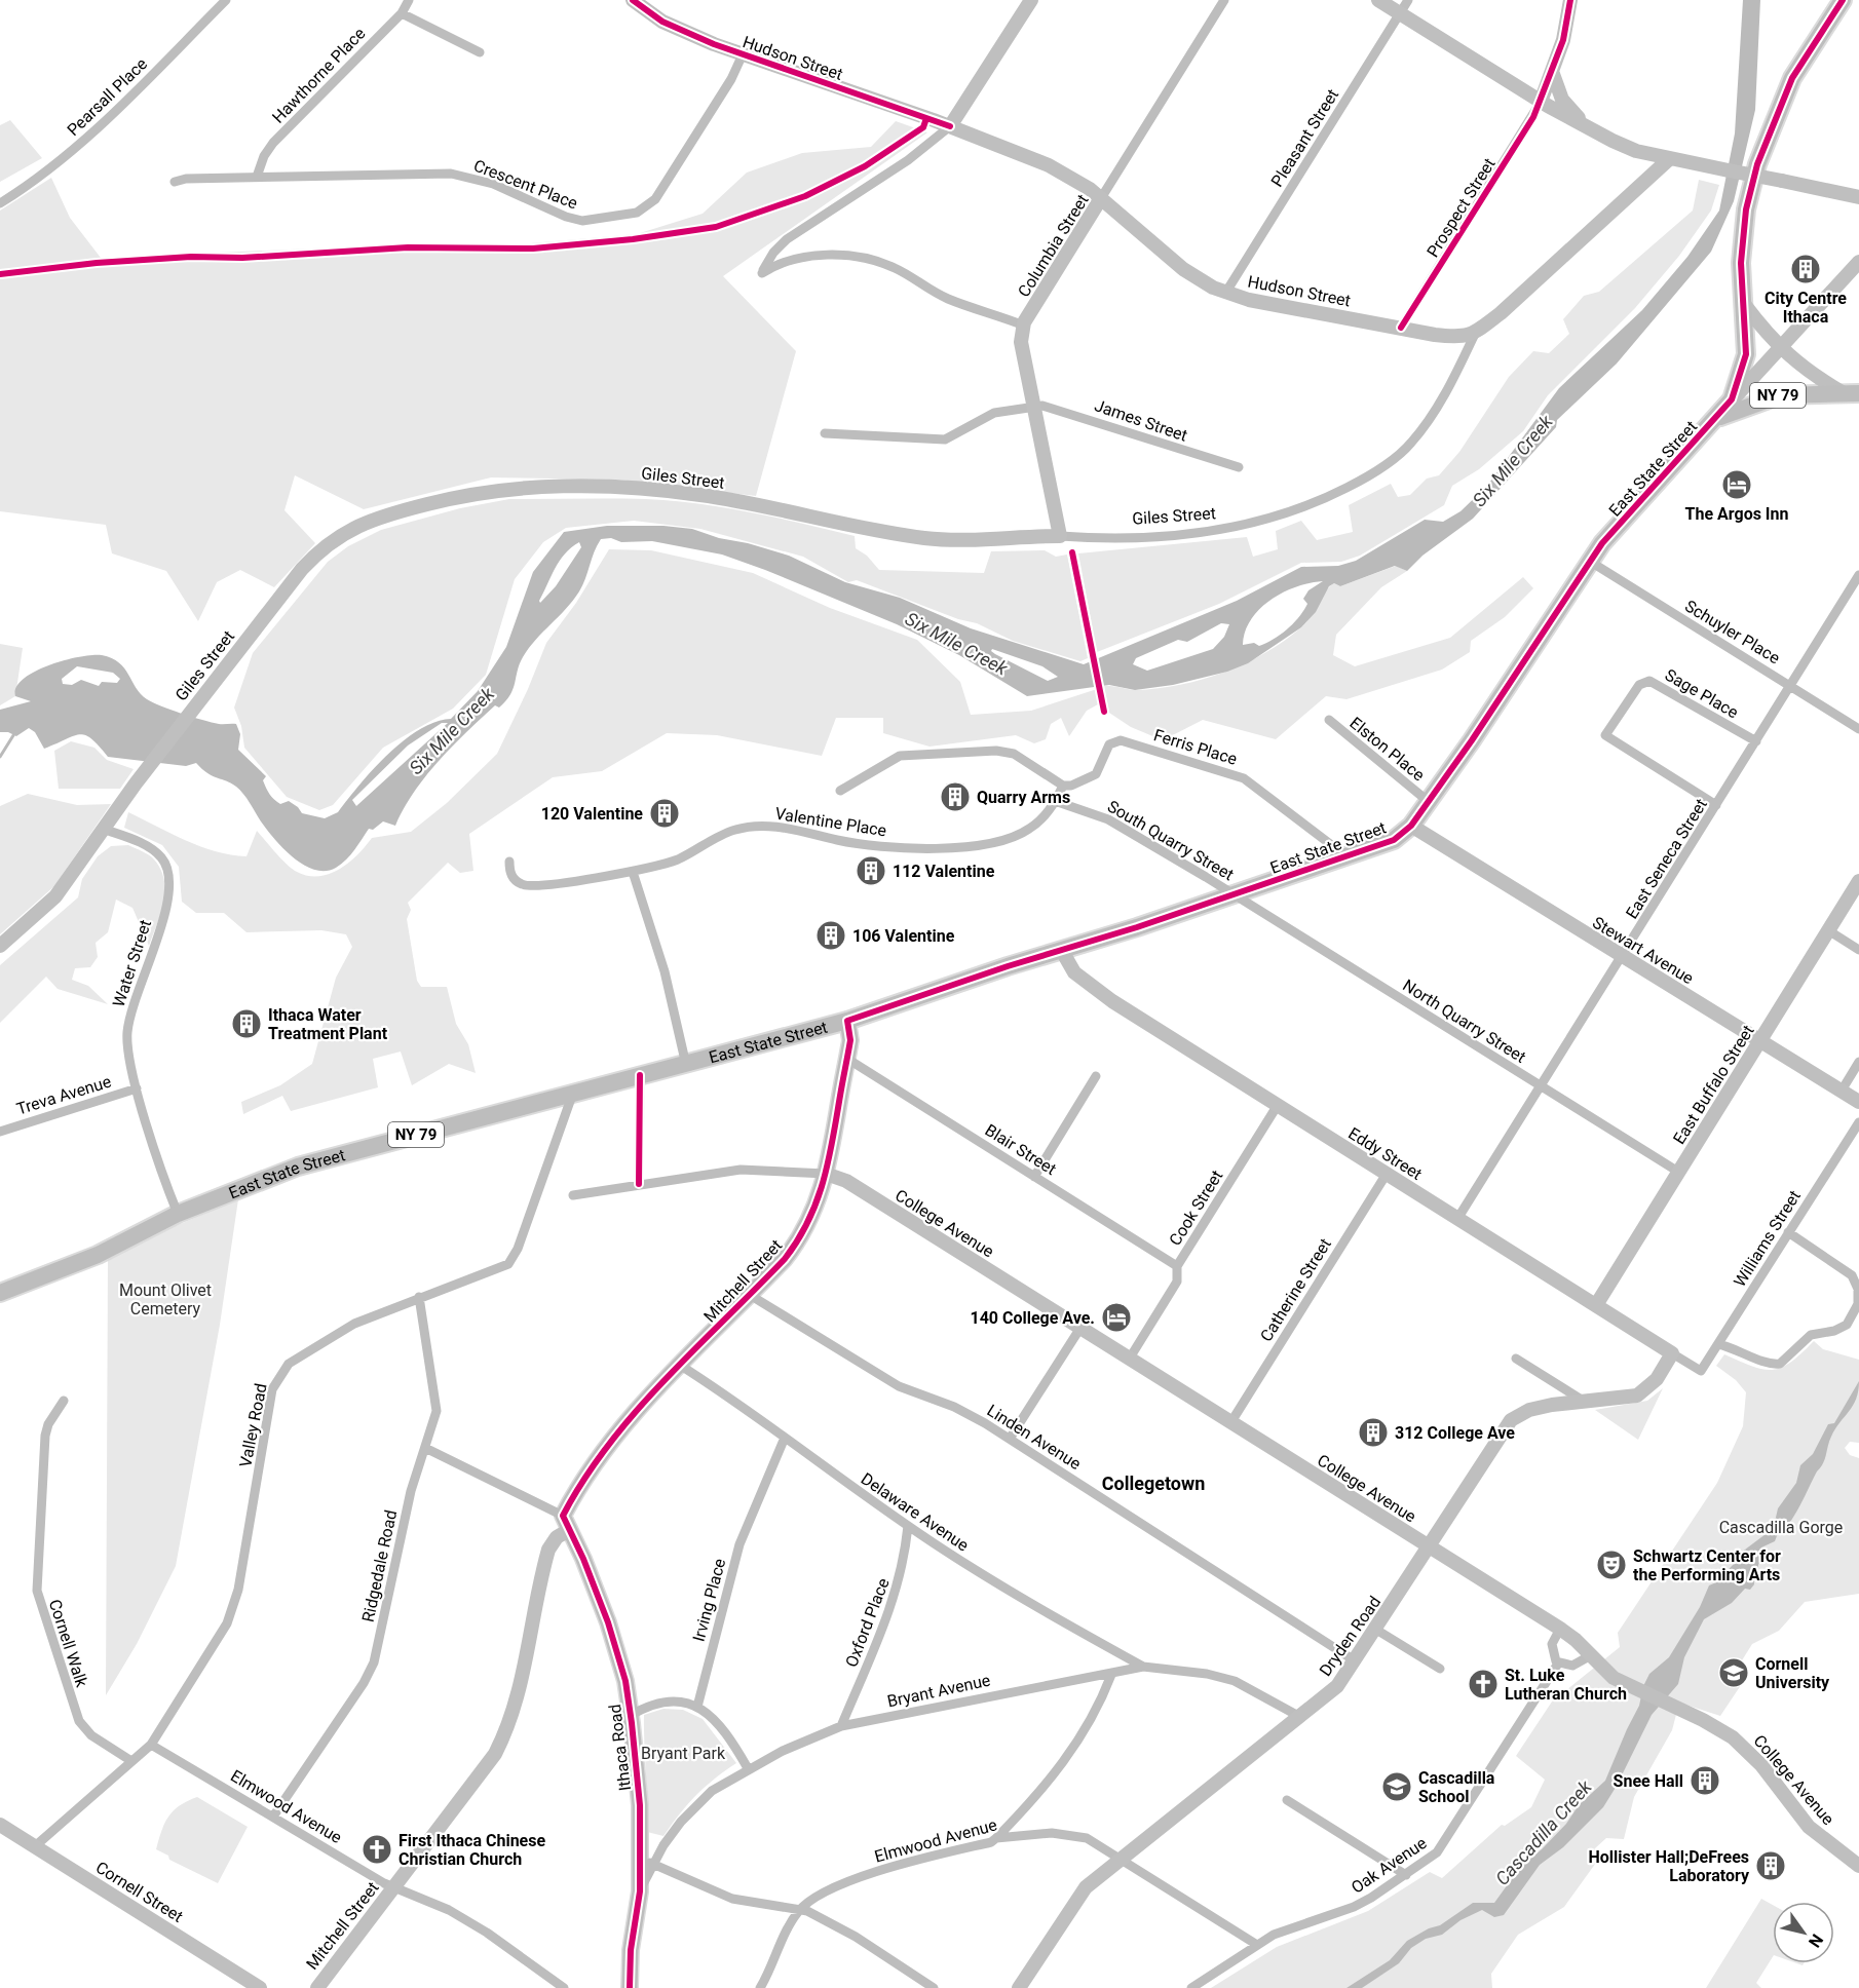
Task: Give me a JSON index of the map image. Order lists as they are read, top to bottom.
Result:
{
  "streets": {
    "highway": ["NY 79", "East State Street"],
    "main road": ["Mitchell Street", "Ithaca Road"],
    "street": [
      "Hudson Street",
      "Hawthorne Place",
      "Pearsall Place",
      "Pleasant Street",
      "Crescent Place",
      "Prospect Street",
      "Columbia Street",
      "James Street",
      "Giles Street",
      "Schuyler Place",
      "Sage Place",
      "Ferris Place",
      "Elston Place",
      "Valentine Place",
      "South Quarry Street",
      "East Seneca Street",
      "Stewart Avenue",
      "Water Street",
      "North Quarry Street",
      "East Buffalo Street",
      "Treva Avenue",
      "Blair Street",
      "Eddy Street",
      "Cook Street",
      "College Avenue",
      "Williams Street",
      "Catherine Street",
      "Valley Road",
      "Linden Avenue",
      "Delaware Avenue",
      "Ridgedale Road",
      "Irving Place",
      "Oxford Place",
      "Dryden Road",
      "Cornell Walk",
      "Bryant Avenue",
      "Elmwood Avenue",
      "Oak Avenue",
      "Cornell Street"
    ]
  },
  "crossings": [
    ["Hudson Street", "Pleasant Street"],
    ["Hudson Street", "Crescent Place"],
    ["Hudson Street", "Prospect Street"],
    ["Hudson Street", "Columbia Street"],
    ["Hudson Street", "Giles Street"],
    ["Hawthorne Place", "Crescent Place"],
    ["Columbia Street", "James Street"],
    ["Columbia Street", "Giles Street"],
    ["NY 79", "East State Street"],
    ["East State Street", "Schuyler Place"],
    ["East State Street", "Ferris Place"],
    ["East State Street", "Elston Place"],
    ["East State Street", "South Quarry Street"],
    ["East State Street", "Stewart Avenue"],
    ["East State Street", "Water Street"],
    ["East State Street", "North Quarry Street"],
    ["East State Street", "Eddy Street"],
    ["East State Street", "Mitchell Street"],
    ["East State Street", "Valley Road"],
    ["Giles Street", "Water Street"],
    ["Schuyler Place", "East Seneca Street"],
    ["Sage Place", "East Seneca Street"],
    ["Ferris Place", "Valentine Place"],
    ["Valentine Place", "South Quarry Street"],
    ["South Quarry Street", "North Quarry Street"],
    ["East Seneca Street", "Stewart Avenue"],
    ["East Seneca Street", "North Quarry Street"],
    ["East Seneca Street", "Eddy Street"],
    ["Stewart Avenue", "East Buffalo Street"],
    ["Water Street", "Treva Avenue"],
    ["North Quarry Street", "East Buffalo Street"],
    ["East Buffalo Street", "Eddy Street"],
    ["Blair Street", "Cook Street"],
    ["Blair Street", "Mitchell Street"],
    ["Eddy Street", "Cook Street"],
    ["Eddy Street", "Williams Street"],
    ["Eddy Street", "Catherine Street"],
    ["Eddy Street", "Dryden Road"],
    ["Cook Street", "College Avenue"],
    ["College Avenue", "Mitchell Street"],
    ["College Avenue", "Catherine Street"],
    ["College Avenue", "Dryden Road"],
    ["Mitchell Street", "Linden Avenue"],
    ["Mitchell Street", "Delaware Avenue"],
    ["Mitchell Street", "Ithaca Road"],
    ["Mitchell Street", "Elmwood Avenue"],
    ["Valley Road", "Ridgedale Road"],
    ["Valley Road", "Cornell Walk"],
    ["Valley Road", "Elmwood Avenue"],
    ["Valley Road", "Cornell Street"],
    ["Linden Avenue", "Dryden Road"],
    ["Delaware Avenue", "Irving Place"],
    ["Delaware Avenue", "Oxford Place"],
    ["Delaware Avenue", "Bryant Avenue"],
    ["Ridgedale Road", "Elmwood Avenue"],
    ["Oxford Place", "Bryant Avenue"],
    ["Dryden Road", "Bryant Avenue"],
    ["Dryden Road", "Elmwood Avenue"],
    ["Bryant Avenue", "Ithaca Road"],
    ["Elmwood Avenue", "Oak Avenue"]
  ],
  "districts": ["Collegetown"],
  "water": ["Six Mile Creek", "Cascadilla Creek"],
  "parks": ["Mount Olivet Cemetery", "Cascadilla Gorge", "Bryant Park"],
  "places": {
    "building": [
      "City Centre Ithaca",
      "Quarry Arms",
      "120 Valentine",
      "112 Valentine",
      "106 Valentine",
      "Ithaca Water Treatment Plant",
      "312 College Ave",
      "Snee Hall",
      "Hollister Hall;DeFrees Laboratory"
    ],
    "hotel": ["The Argos Inn", "140 College Ave."],
    "theatre": ["Schwartz Center for the Performing Arts"],
    "school or university": ["Cornell University", "Cascadilla School"],
    "church": ["St. Luke Lutheran Church", "First Ithaca Chinese Christian Church"]
  },
  "north": "bottom right"
}
